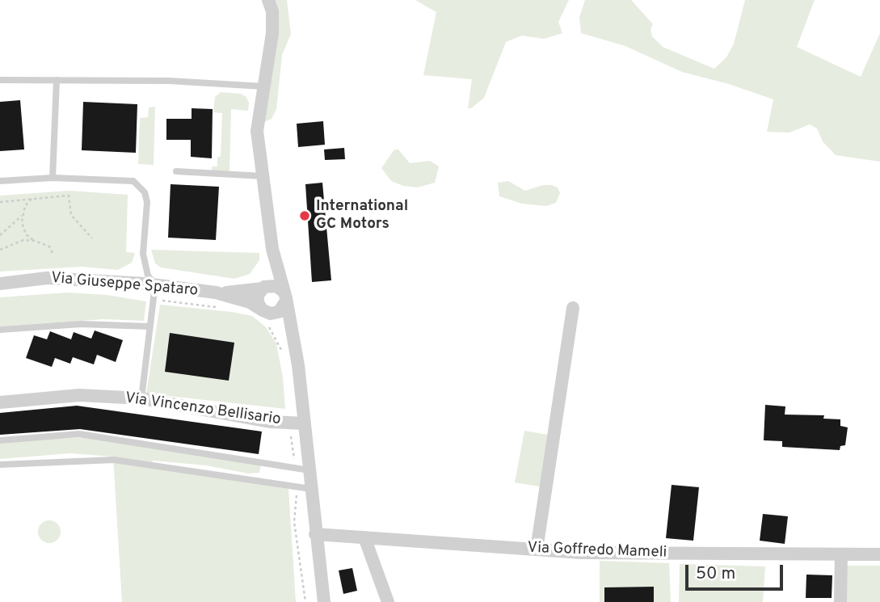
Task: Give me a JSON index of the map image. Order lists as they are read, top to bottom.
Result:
{
  "streets": {
    "street": ["Via Giuseppe Spataro", "Via Vincenzo Bellisario", "Via Goffredo Mameli"]
  },
  "places": ["International GC Motors"],
  "scale_bar": "50 m"
}
